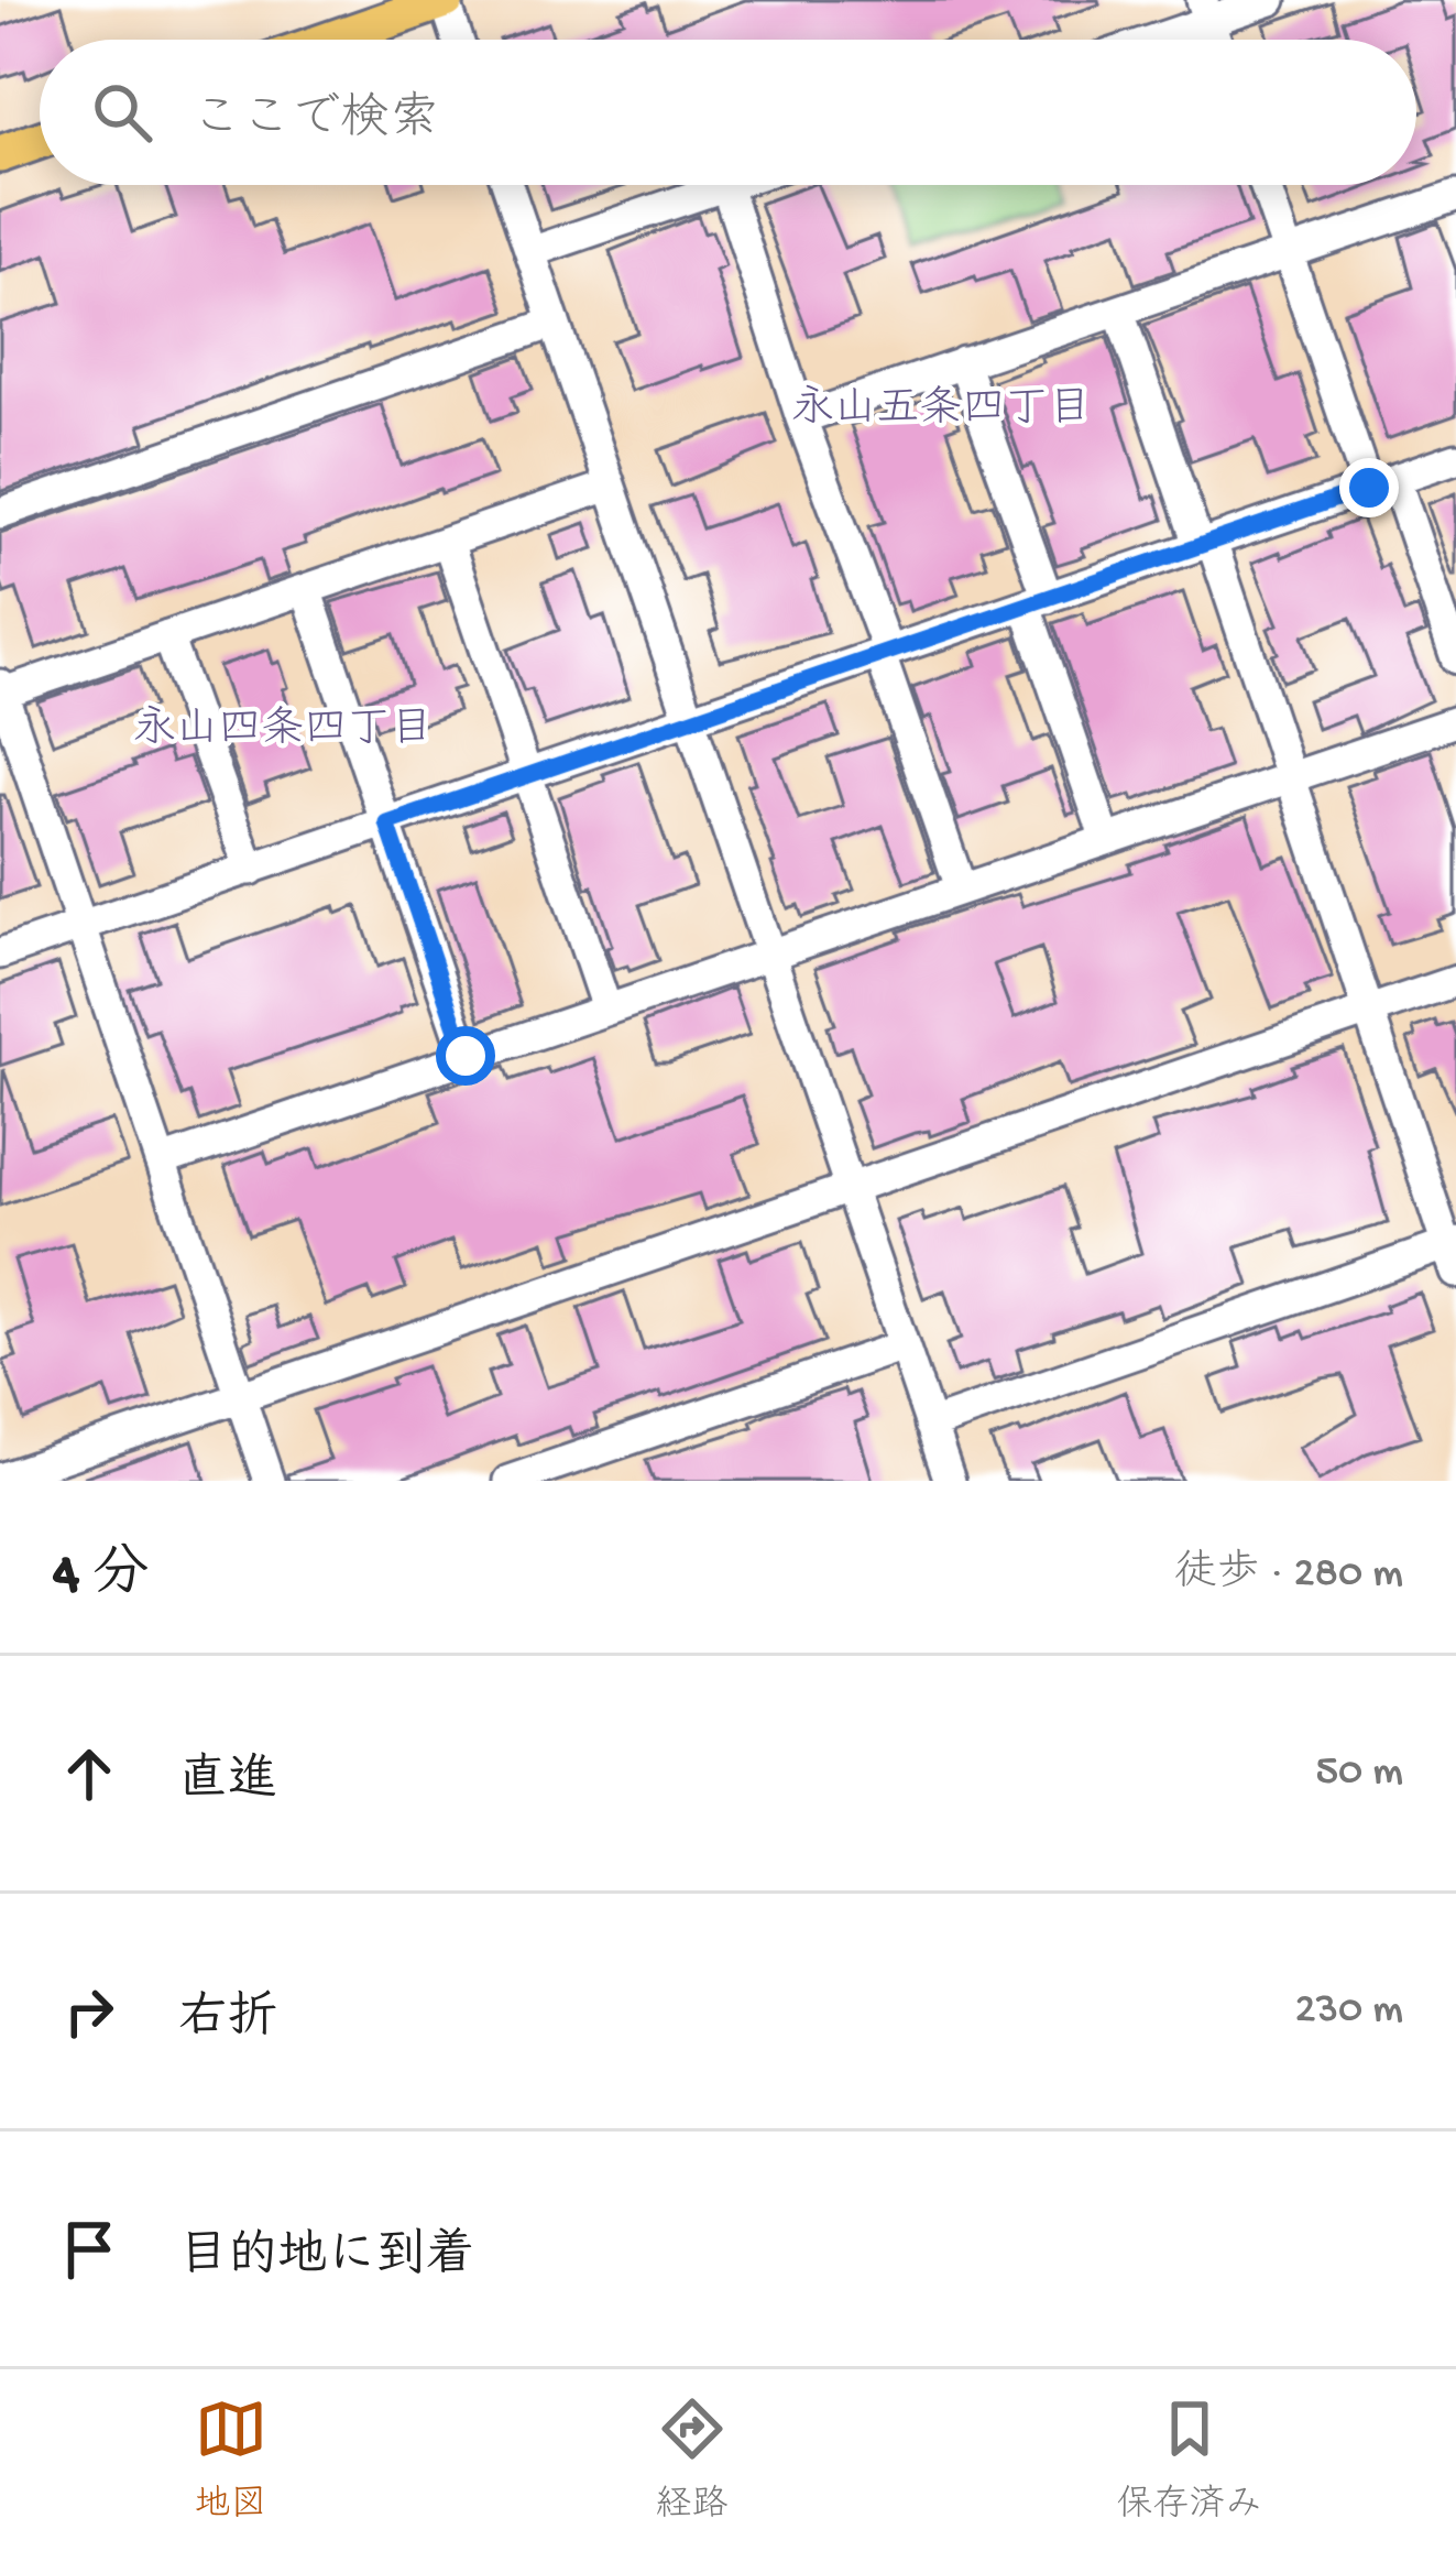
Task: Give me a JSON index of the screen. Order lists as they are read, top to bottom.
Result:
{
  "districts": ["永山五条四丁目", "永山四条四丁目"],
  "page": {
    "search": "ここで検索",
    "heading": ["4 分", "徒歩 · 280 m"],
    "list": [
      ["直進", "50 m"],
      ["右折", "230 m"],
      "目的地に到着"
    ],
    "nav": ["地図", "経路", "保存済み"]
  }
}
